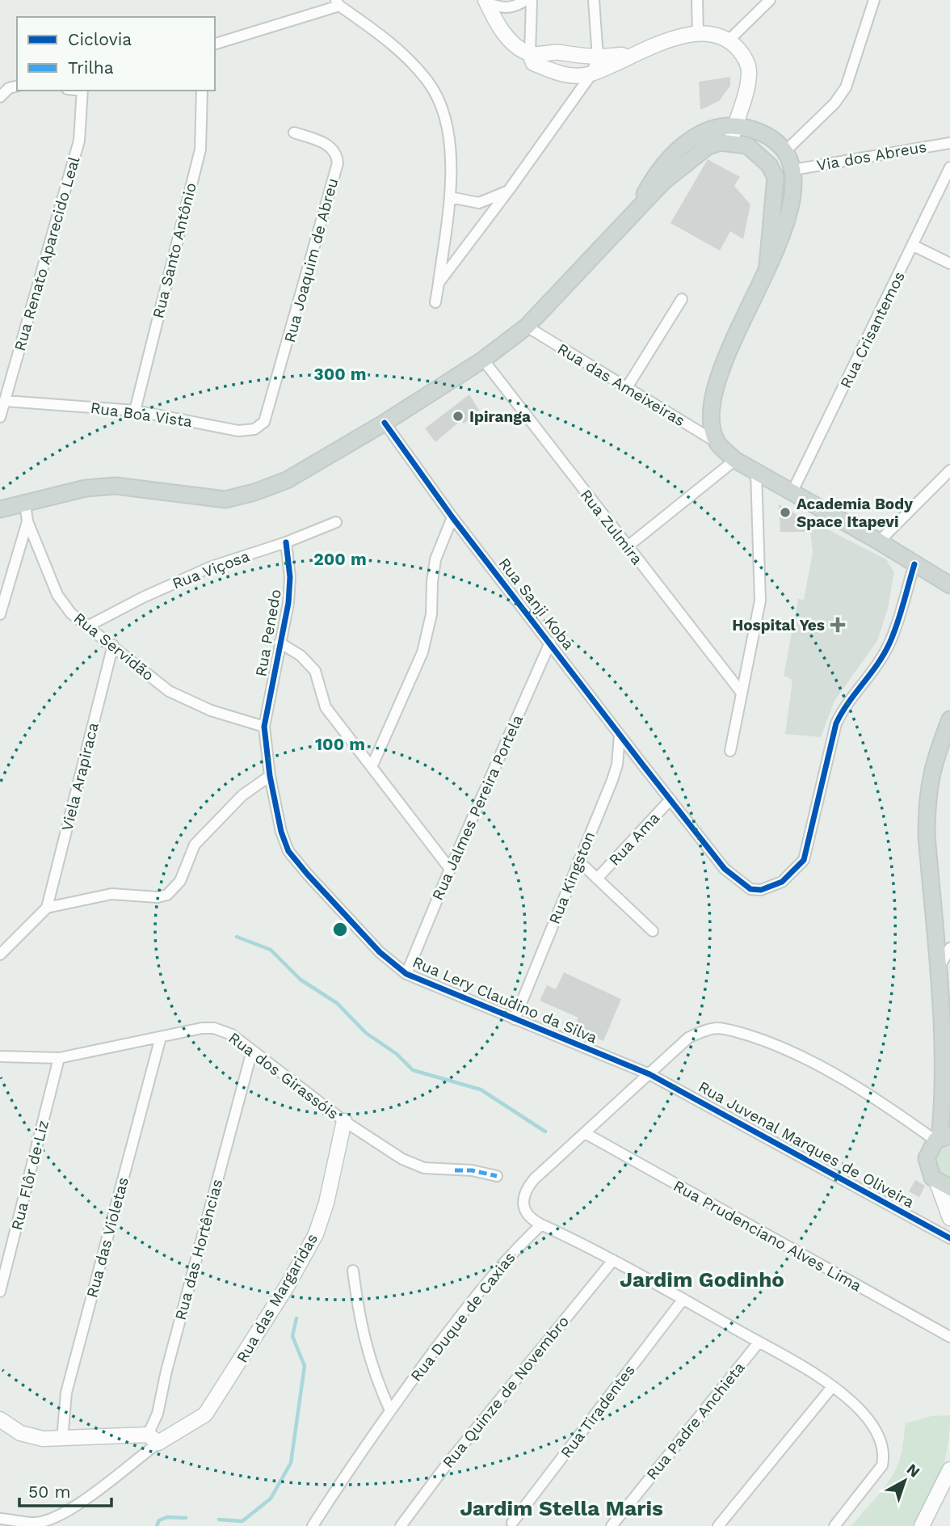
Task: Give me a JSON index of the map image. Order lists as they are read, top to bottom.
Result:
{
  "streets": {
    "street": [
      "Via dos Abreus",
      "Rua Santo Antônio",
      "Rua Renato Aparecido Leal",
      "Rua Joaquim de Abreu",
      "Rua Crisantemos",
      "Rua das Ameixeiras",
      "Rua Boa Vista",
      "Rua Zulmira",
      "Rua Viçosa",
      "Rua Sanji Koba",
      "Rua Penedo",
      "Rua Servidão",
      "Viela Arapiraca",
      "Rua Jalmes Pereira Portela",
      "Rua Ama",
      "Rua Kingston",
      "Rua Lery Claudino da Silva",
      "Rua dos Girassóis",
      "Rua Juvenal Marques de Oliveira",
      "Rua Flôr de Liz",
      "Rua Prudenciano Alves Lima",
      "Rua das Violetas",
      "Rua das Hortências",
      "Rua das Margaridas",
      "Rua Duque de Caxias",
      "Rua Quinze de Novembro",
      "Rua Tiradentes",
      "Rua Padre Anchieta"
    ]
  },
  "crossings": [
    ["Rua Santo Antônio", "Rua Boa Vista"],
    ["Rua Renato Aparecido Leal", "Rua Boa Vista"],
    ["Rua Joaquim de Abreu", "Rua Boa Vista"],
    ["Rua Viçosa", "Rua Penedo"],
    ["Rua Viçosa", "Rua Servidão"],
    ["Rua Sanji Koba", "Rua Jalmes Pereira Portela"],
    ["Rua Sanji Koba", "Rua Ama"],
    ["Rua Sanji Koba", "Rua Kingston"],
    ["Rua Penedo", "Rua Servidão"],
    ["Rua Penedo", "Rua Lery Claudino da Silva"],
    ["Rua Servidão", "Viela Arapiraca"],
    ["Rua Servidão", "Rua Lery Claudino da Silva"],
    ["Rua Jalmes Pereira Portela", "Rua Lery Claudino da Silva"],
    ["Rua Kingston", "Rua Lery Claudino da Silva"],
    ["Rua Lery Claudino da Silva", "Rua Juvenal Marques de Oliveira"],
    ["Rua dos Girassóis", "Rua Flôr de Liz"],
    ["Rua dos Girassóis", "Rua das Violetas"],
    ["Rua dos Girassóis", "Rua das Hortências"],
    ["Rua dos Girassóis", "Rua das Margaridas"],
    ["Rua das Hortências", "Rua das Margaridas"]
  ],
  "districts": ["Jardim Godinho", "Jardim Stella Maris"],
  "places": {
    "other": ["Ipiranga", "Academia Body Space Itapevi"],
    "health": ["Hospital Yes"]
  },
  "legend": ["Ciclovia", "Trilha"],
  "scale_bar": "50 m",
  "north": "top right",
  "rings": ["300 m", "200 m", "100 m"]
}
